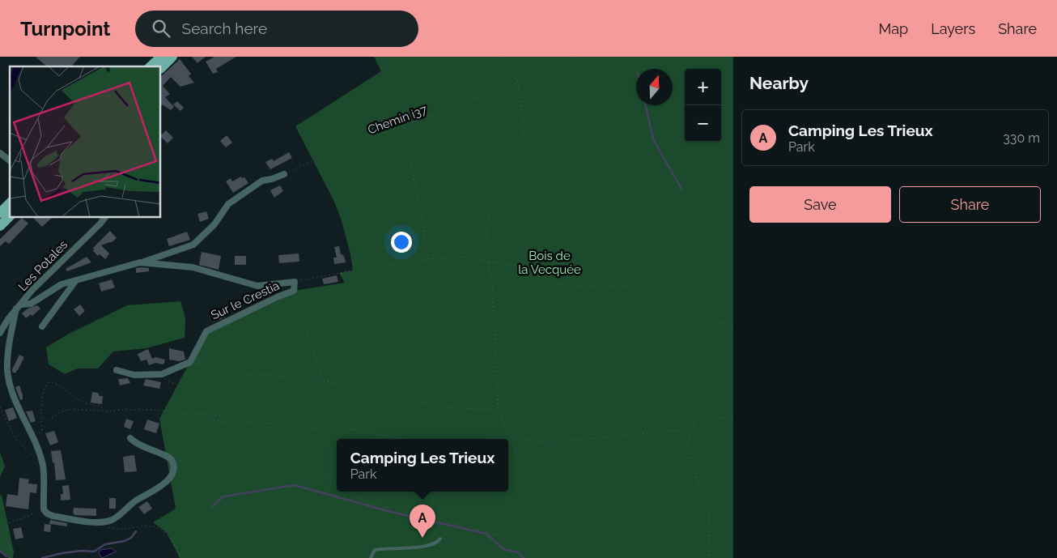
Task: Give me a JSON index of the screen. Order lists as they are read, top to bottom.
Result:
{
  "streets": {
    "street": ["Les Potales", "Sur le Crestia"],
    "path": ["Chemin i37"]
  },
  "crossings": [
    ["Les Potales", "Sur le Crestia"]
  ],
  "parks": ["Bois de la Vecquée"],
  "north": "top",
  "page": {
    "header": "Turnpoint",
    "search": "Search here",
    "nav": ["Map", "Layers", "Share"],
    "heading": "Nearby",
    "map_buttons": ["+", "−"],
    "list": [
      {
        "mark": "A",
        "name": "Camping Les Trieux",
        "note": "Park",
        "value": "330 m"
      }
    ],
    "buttons": ["Save", "Share"],
    "popup": ["Camping Les Trieux", "Park"],
    "pins": "A"
  }
}
